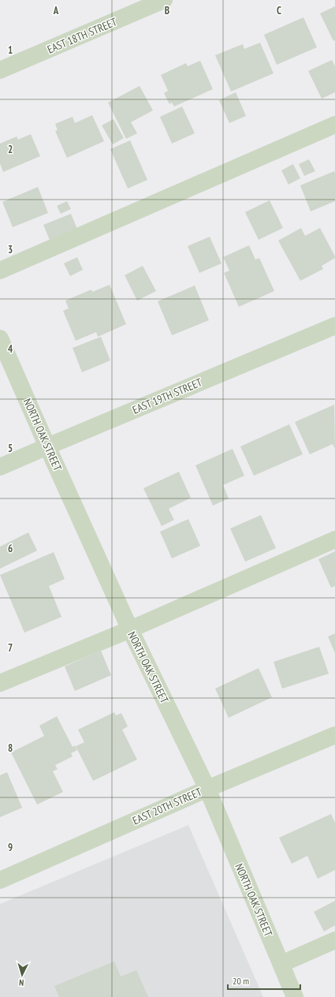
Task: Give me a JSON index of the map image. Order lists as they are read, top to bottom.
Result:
{
  "streets": {
    "street": [
      "EAST 18TH STREET",
      "EAST 19TH STREET",
      "NORTH OAK STREET",
      "EAST 20TH STREET"
    ]
  },
  "crossings": [
    ["EAST 19TH STREET", "NORTH OAK STREET"],
    ["NORTH OAK STREET", "EAST 20TH STREET"]
  ],
  "scale_bar": "20 m",
  "north": "bottom",
  "grid": {
    "columns": ["A", "B", "C"],
    "rows": [
      "1",
      "2",
      "3",
      "4",
      "5",
      "6",
      "7",
      "8",
      "9"
    ]
  }
}
